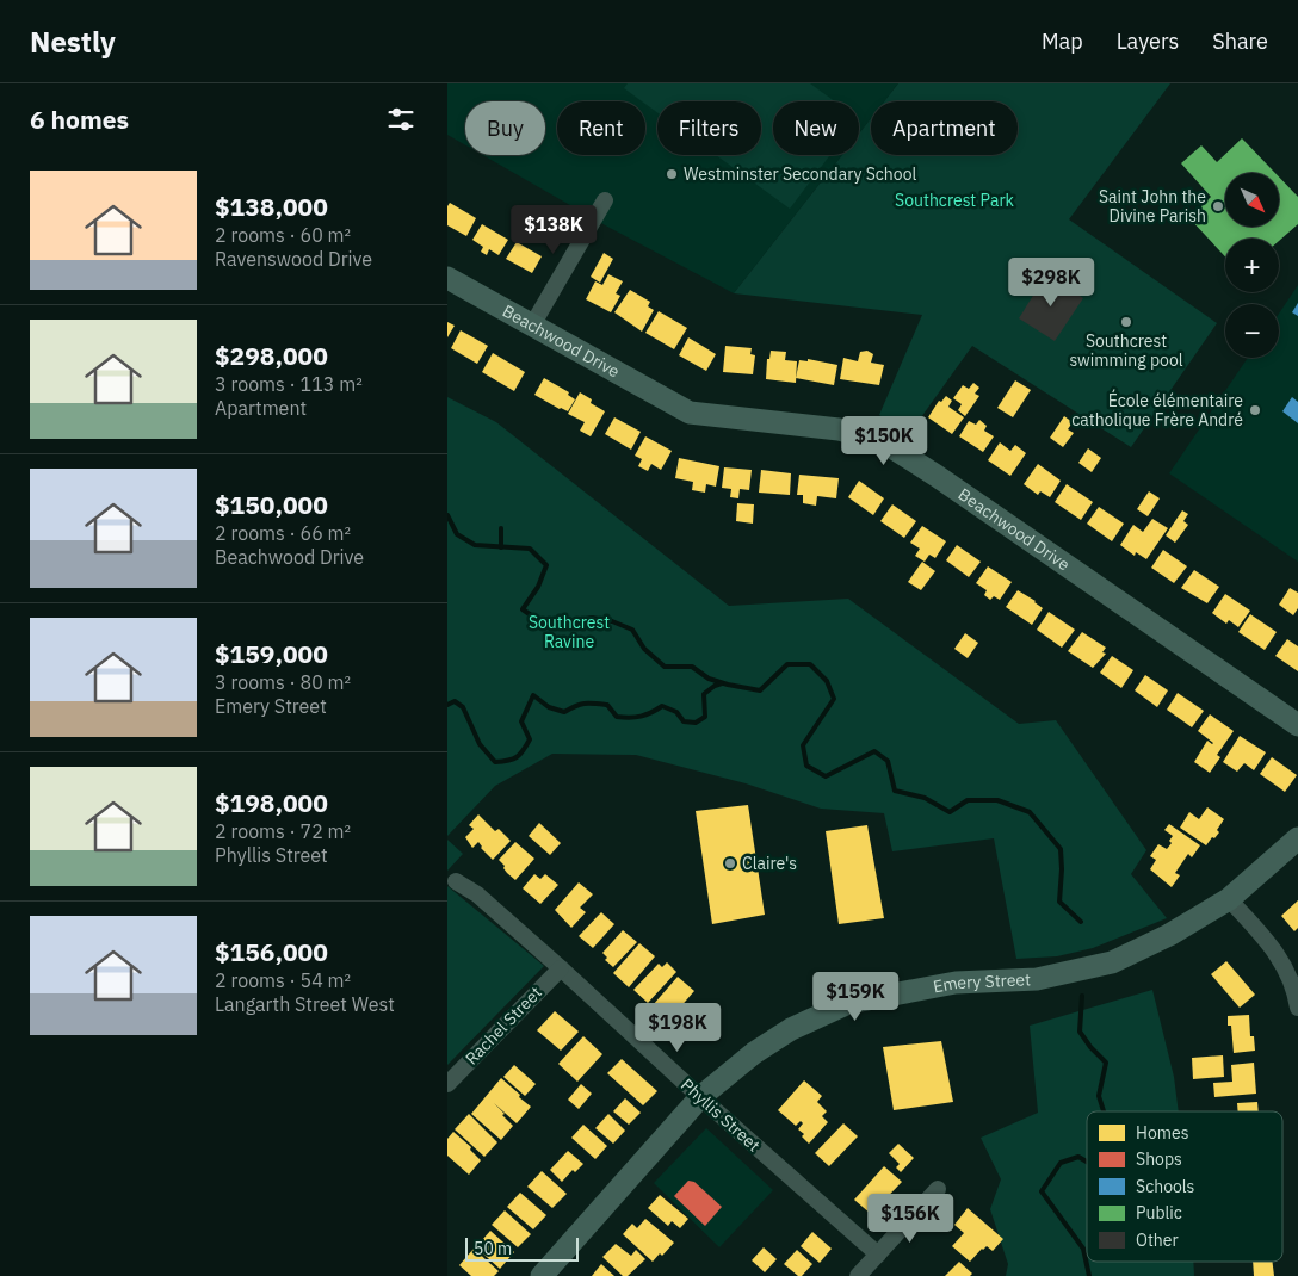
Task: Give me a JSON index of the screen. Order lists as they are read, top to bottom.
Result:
{
  "streets": {
    "street": [
      "Beachwood Drive",
      "Emery Street",
      "Rachel Street",
      "Phyllis Street"
    ]
  },
  "crossings": [
    ["Emery Street", "Phyllis Street"],
    ["Rachel Street", "Phyllis Street"]
  ],
  "parks": ["Southcrest Park", "Southcrest Ravine"],
  "places": [
    "Westminster Secondary School",
    "Saint John the Divine Parish",
    "Southcrest swimming pool",
    "École élémentaire catholique Frère André",
    "Claire's"
  ],
  "legend": [
    "Homes",
    "Shops",
    "Schools",
    "Public",
    "Other"
  ],
  "scale_bar": "50 m",
  "north": "bottom right",
  "page": {
    "header": "Nestly",
    "nav": ["Map", "Layers", "Share"],
    "heading": "6 homes",
    "chip": [
      "Buy",
      "Rent",
      "Filters",
      "New",
      "Apartment"
    ],
    "list": [
      {
        "name": "$138,000",
        "note": "2 rooms · 60 m² · Ravenswood Drive"
      },
      {
        "name": "$298,000",
        "note": "3 rooms · 113 m² · Apartment"
      },
      {
        "name": "$150,000",
        "note": "2 rooms · 66 m² · Beachwood Drive"
      },
      {
        "name": "$159,000",
        "note": "3 rooms · 80 m² · Emery Street"
      },
      {
        "name": "$198,000",
        "note": "2 rooms · 72 m² · Phyllis Street"
      },
      {
        "name": "$156,000",
        "note": "2 rooms · 54 m² · Langarth Street West"
      }
    ],
    "map_buttons": ["+", "−"],
    "price": [
      "$138K",
      "$298K",
      "$150K",
      "$159K",
      "$198K",
      "$156K"
    ],
    "scale": "50 m"
  }
}
